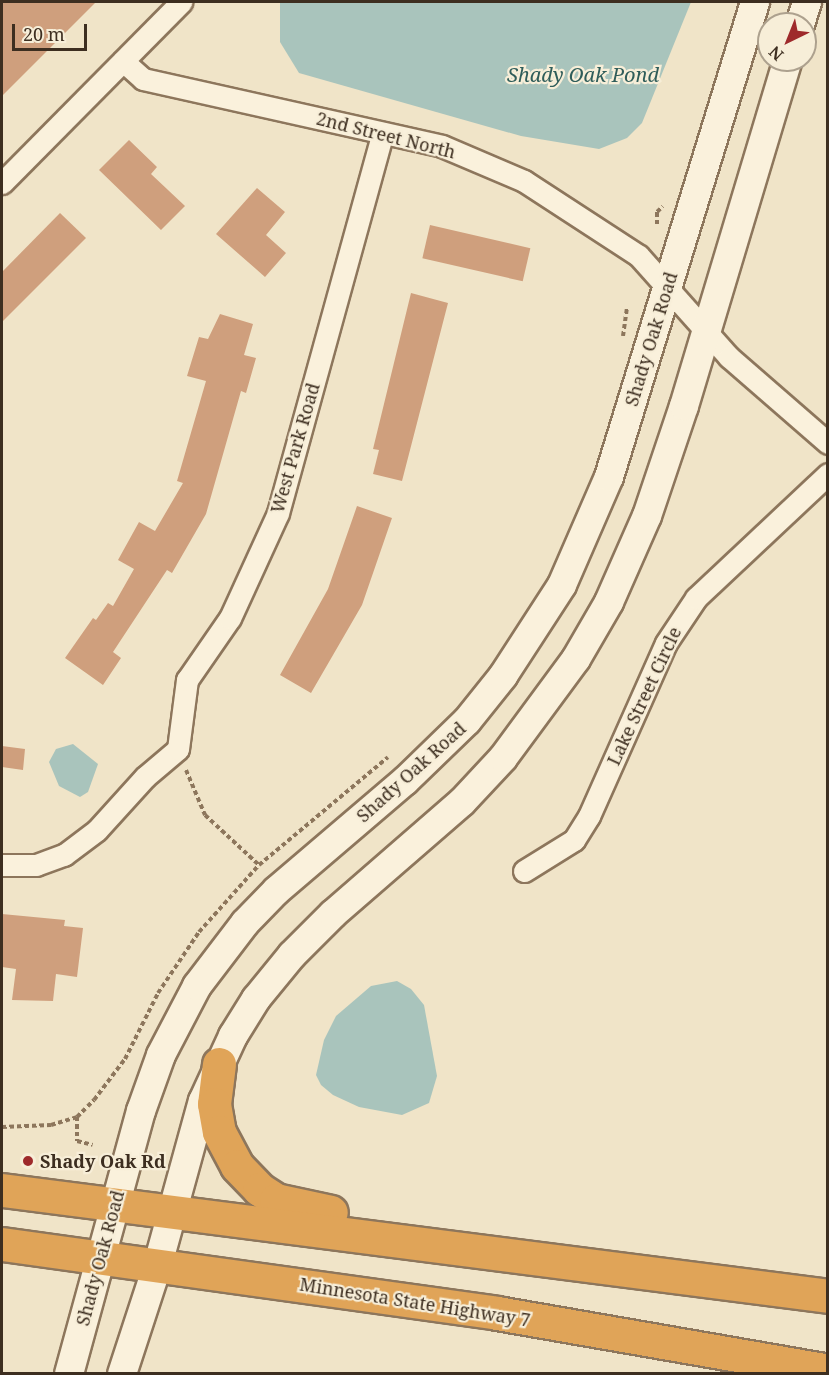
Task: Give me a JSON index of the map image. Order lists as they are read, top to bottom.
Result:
{
  "streets": {
    "highway": ["Minnesota State Highway 7"],
    "main road": ["Shady Oak Road"],
    "street": ["2nd Street North", "West Park Road", "Lake Street Circle"]
  },
  "crossings": [
    ["2nd Street North", "Shady Oak Road"],
    ["2nd Street North", "West Park Road"],
    ["Shady Oak Road", "Minnesota State Highway 7"]
  ],
  "water": ["Shady Oak Pond"],
  "places": ["Shady Oak Rd"],
  "scale_bar": "20 m",
  "north": "bottom left"
}
